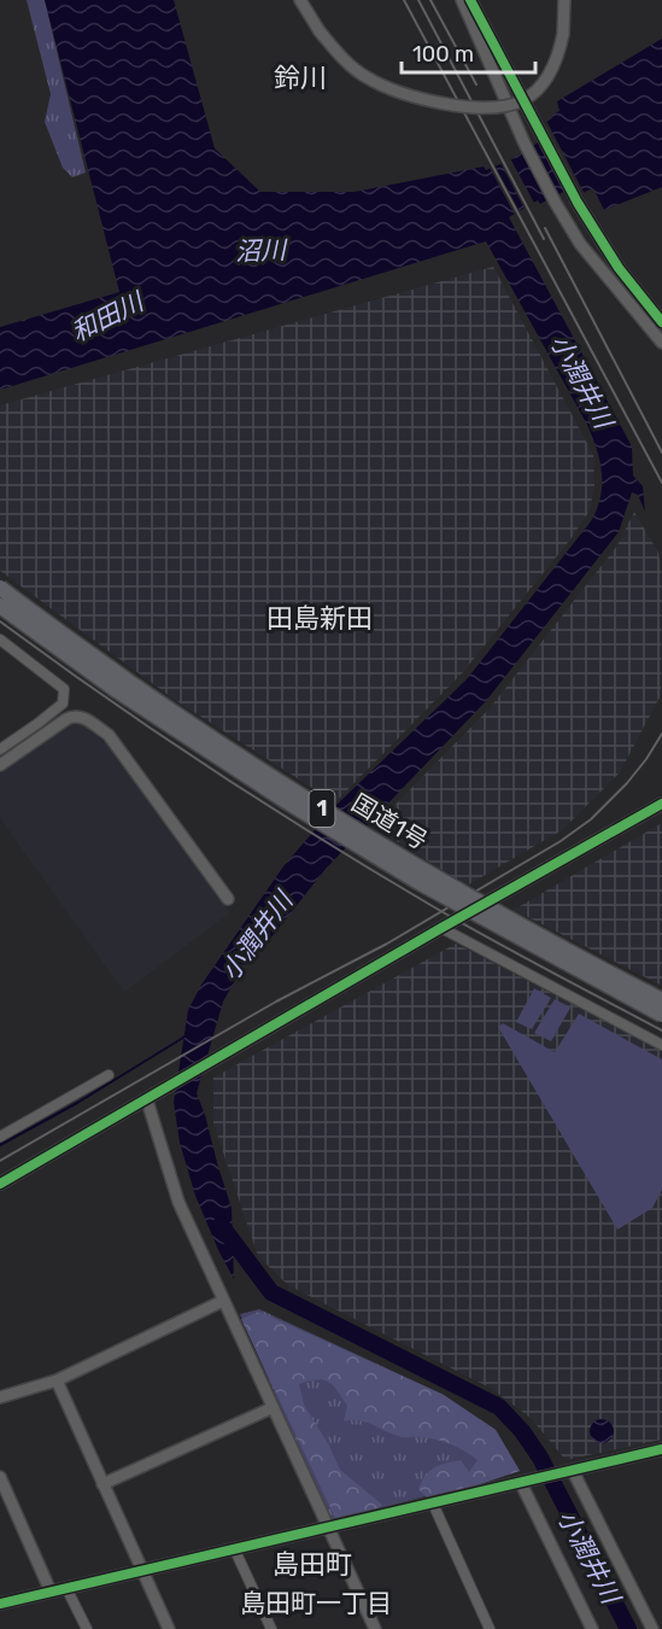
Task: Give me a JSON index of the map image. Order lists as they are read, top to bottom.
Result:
{
  "streets": {
    "highway": ["1", "国道1号"]
  },
  "districts": [
    "鈴川",
    "田島新田",
    "島田町",
    "島田町一丁目"
  ],
  "water": ["沼川", "和田川", "小潤井川"],
  "scale_bar": "100 m"
}
